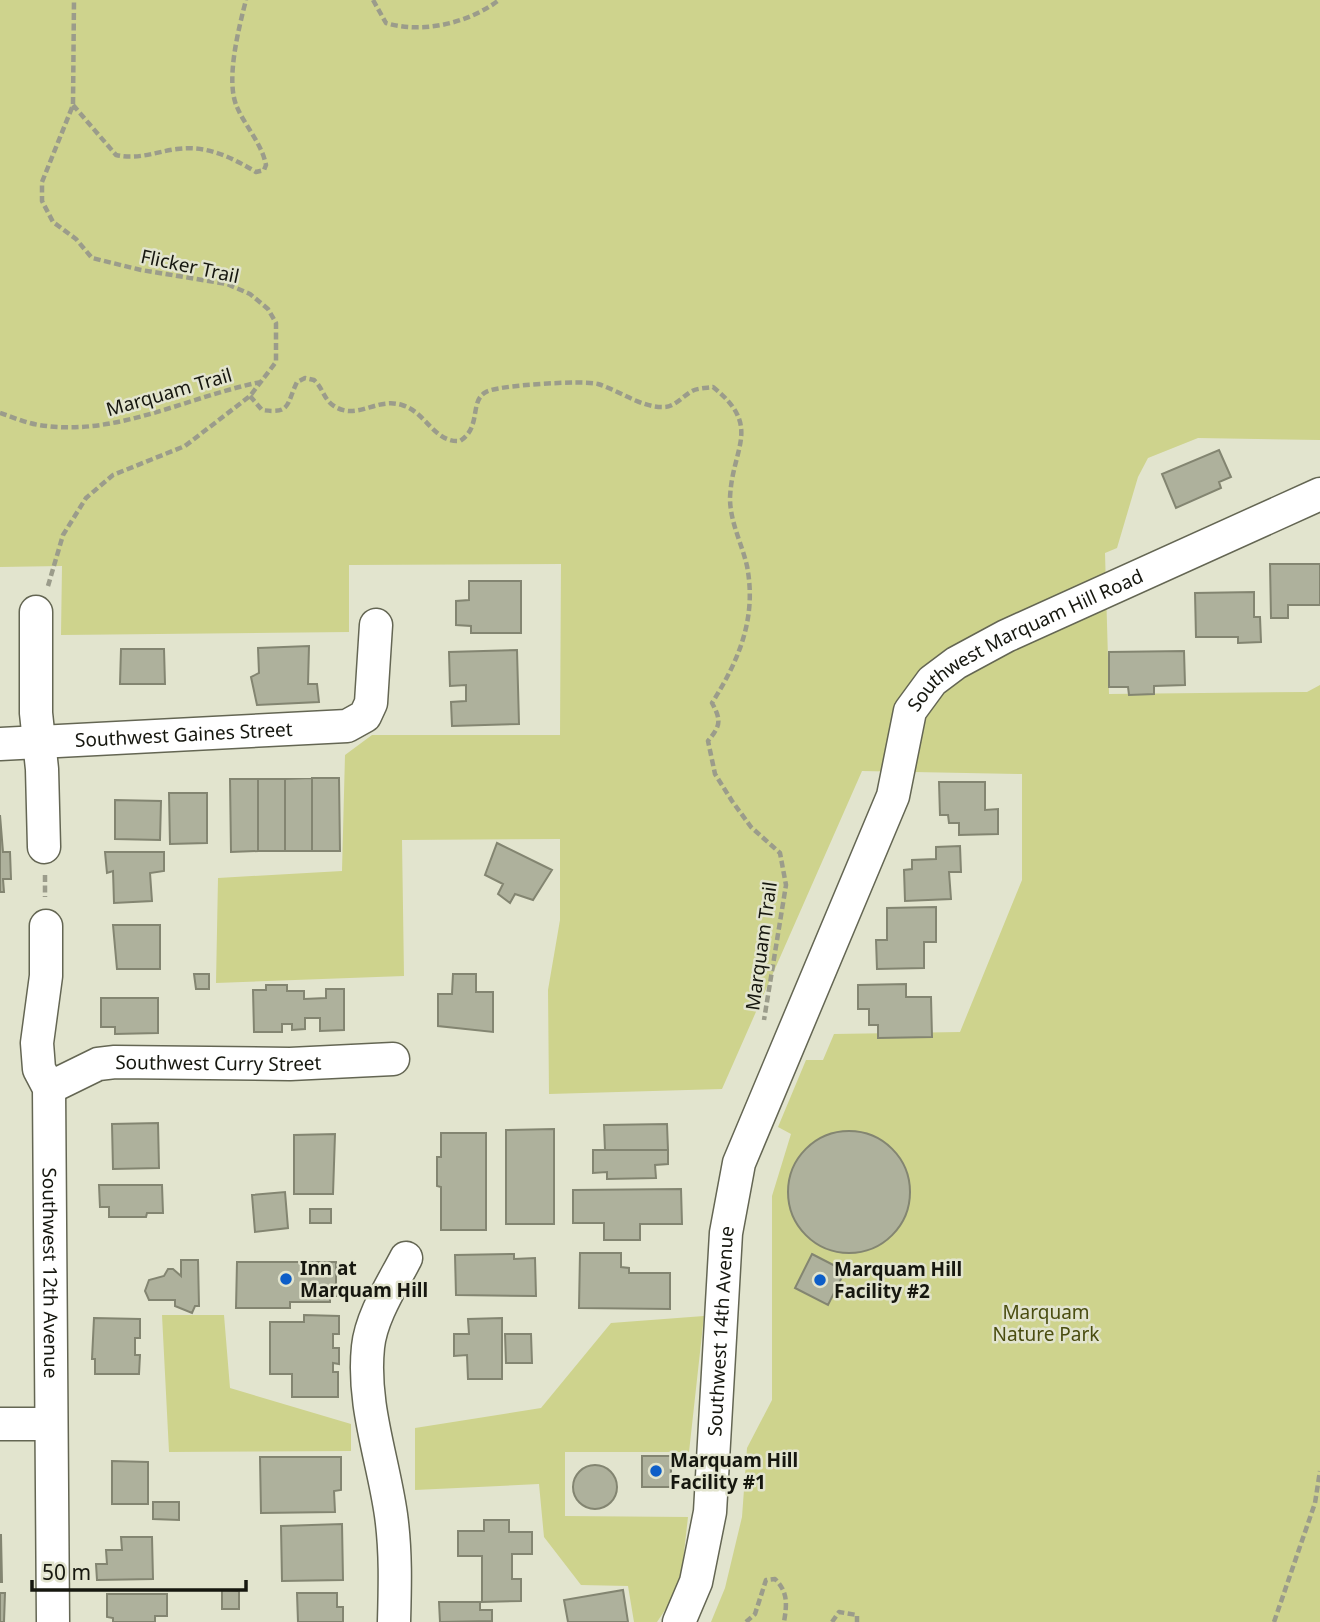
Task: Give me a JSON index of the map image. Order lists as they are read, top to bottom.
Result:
{
  "streets": {
    "street": [
      "Southwest Marquam Hill Road",
      "Southwest Gaines Street",
      "Southwest Curry Street",
      "Southwest 12th Avenue",
      "Southwest 14th Avenue"
    ],
    "path": ["Flicker Trail", "Marquam Trail"]
  },
  "crossings": [
    ["Flicker Trail", "Marquam Trail"],
    ["Southwest Marquam Hill Road", "Southwest 14th Avenue"],
    ["Southwest Curry Street", "Southwest 12th Avenue"]
  ],
  "parks": ["Marquam Nature Park"],
  "places": ["Inn at Marquam Hill", "Marquam Hill Facility #2", "Marquam Hill Facility #1"],
  "scale_bar": "50 m"
}
